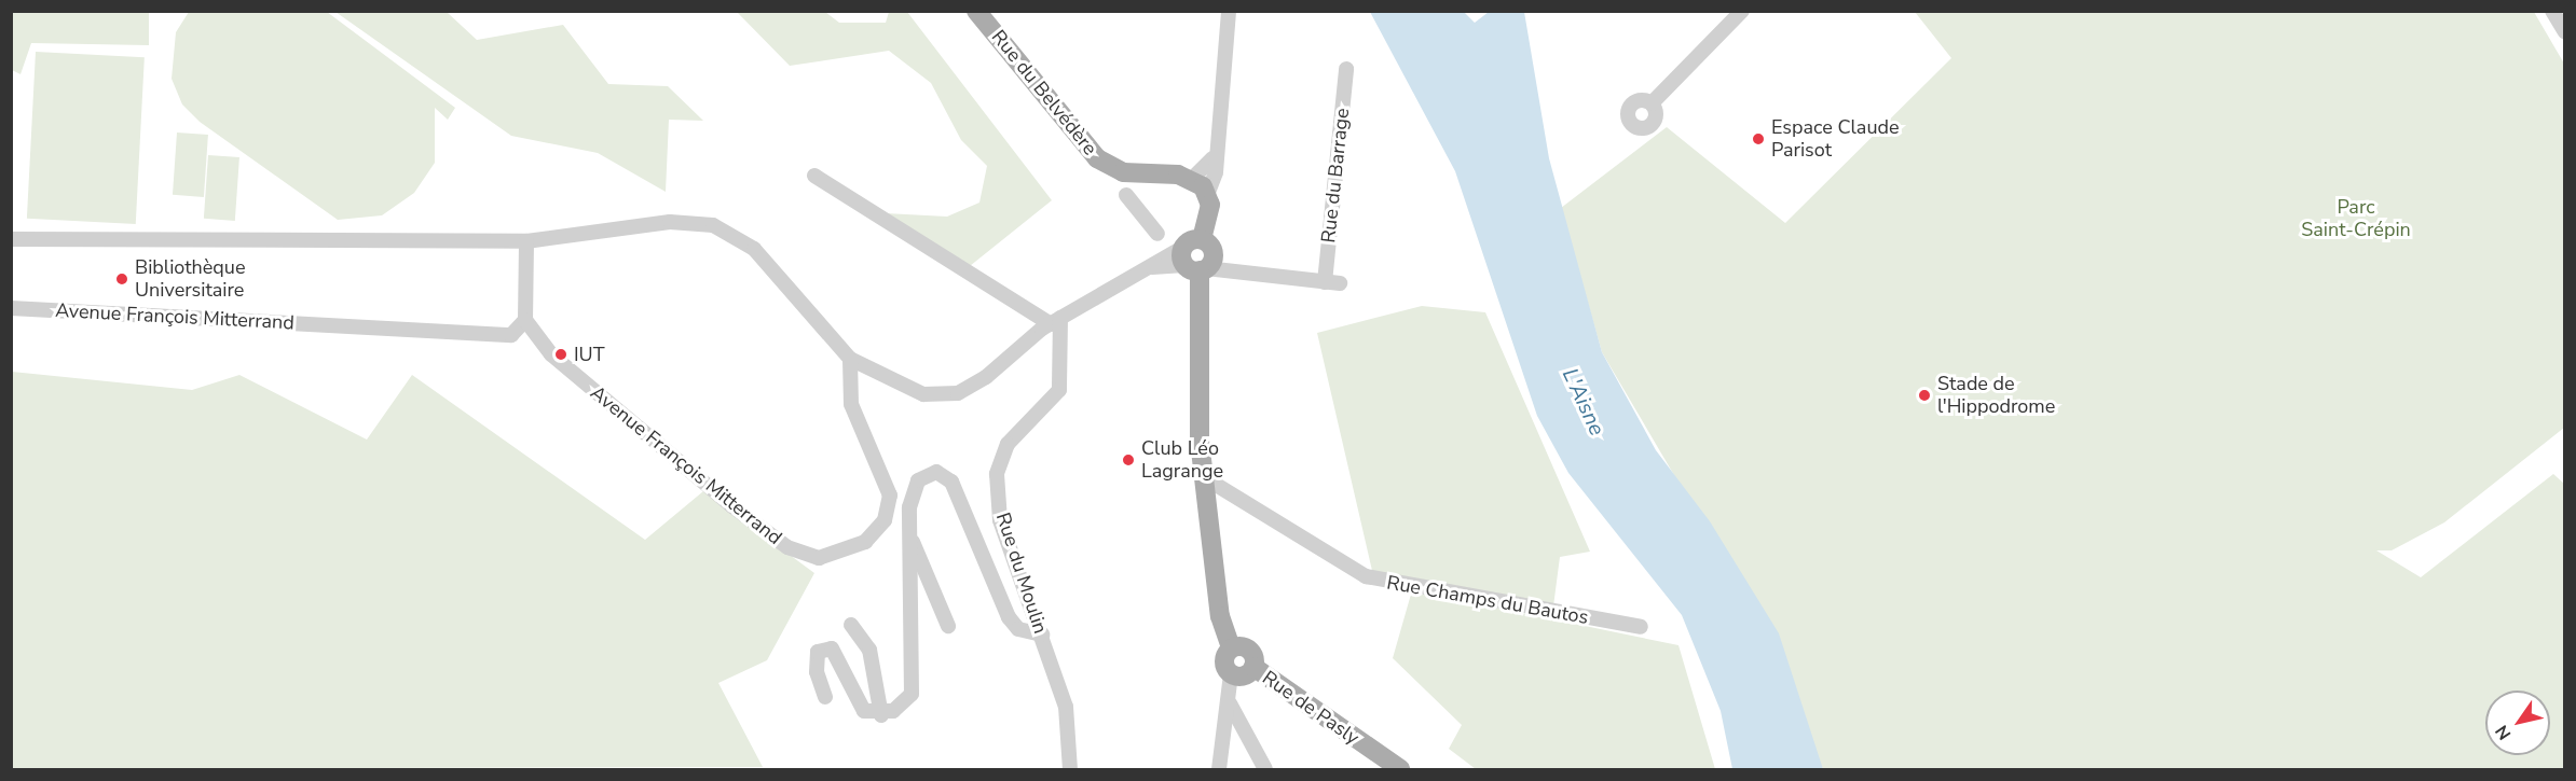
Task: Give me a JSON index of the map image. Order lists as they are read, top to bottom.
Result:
{
  "streets": {
    "main road": ["Rue du Belvédère", "Rue de Pasly"],
    "street": [
      "Rue du Barrage",
      "Avenue François Mitterrand",
      "Rue du Moulin",
      "Rue Champs du Bautos"
    ]
  },
  "water": ["L'Aisne"],
  "parks": ["Parc Saint-Crépin"],
  "places": [
    "Espace Claude Parisot",
    "Bibliothèque Universitaire",
    "IUT",
    "Stade de l'Hippodrome",
    "Club Léo Lagrange"
  ],
  "north": "bottom left"
}
